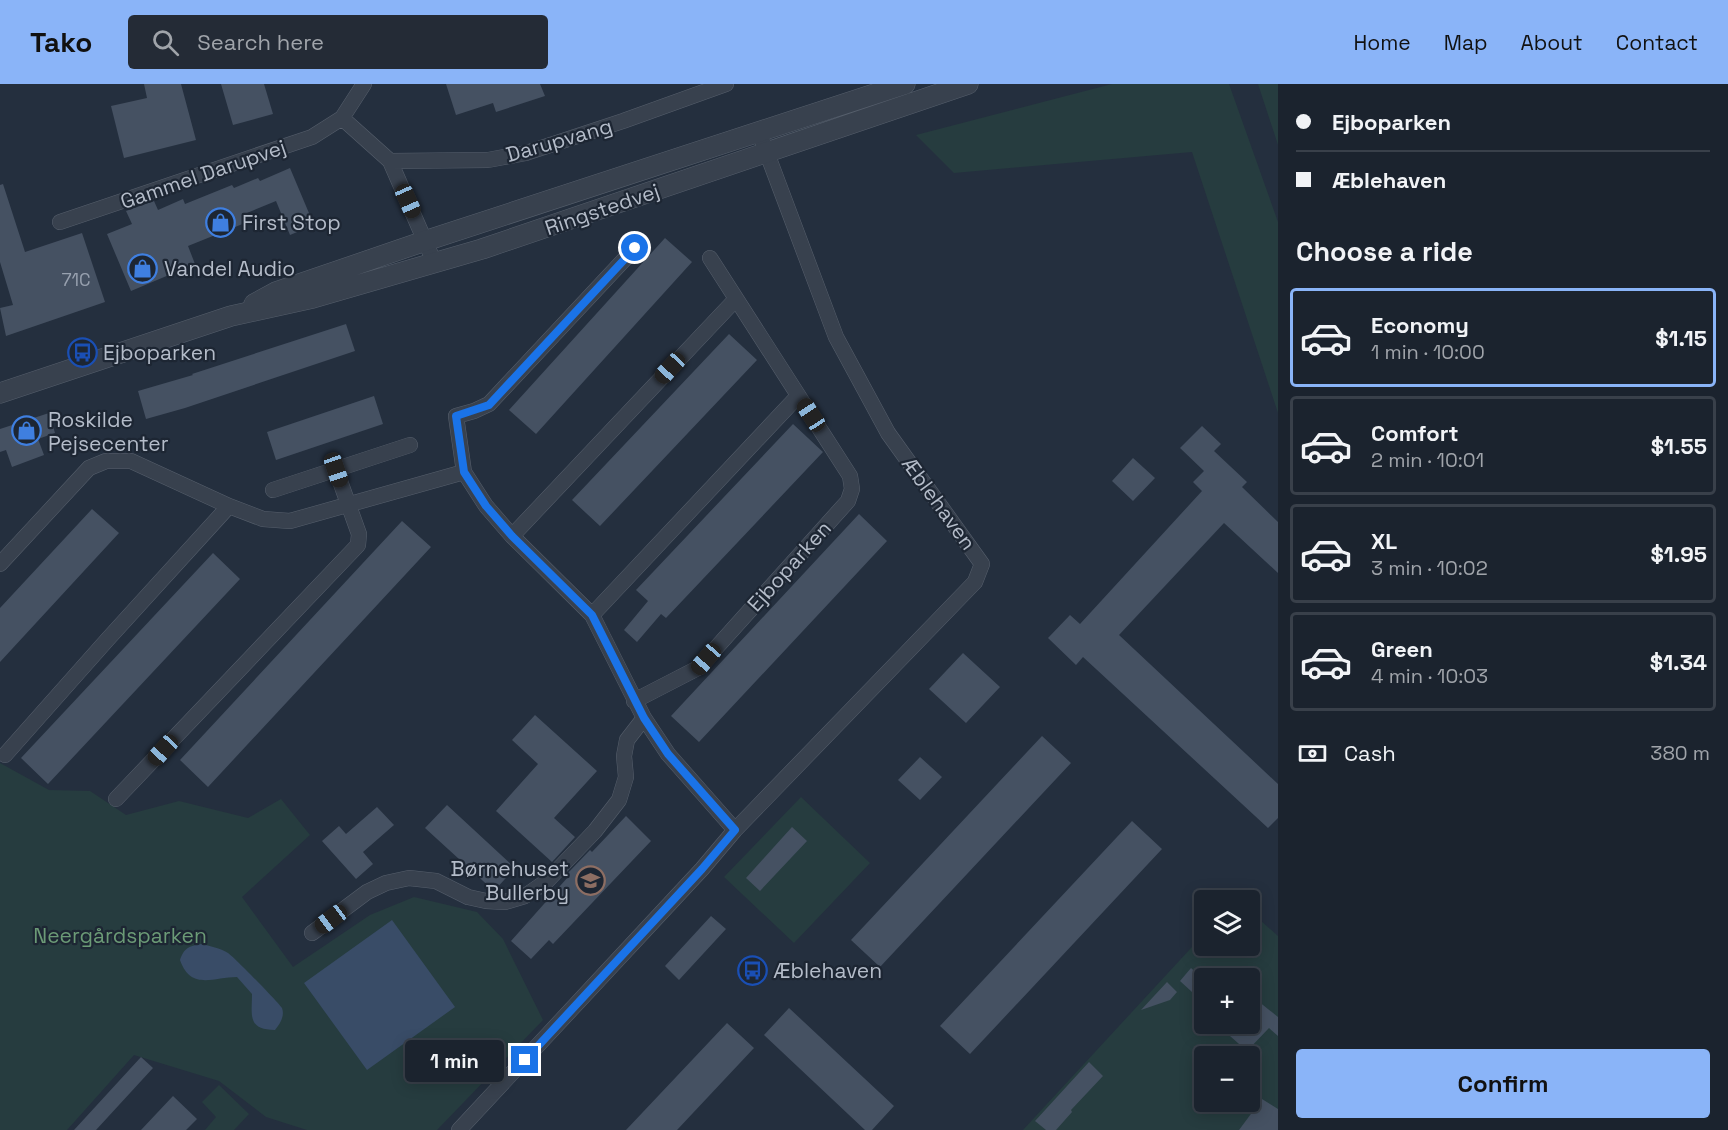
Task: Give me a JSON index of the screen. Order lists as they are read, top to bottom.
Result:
{
  "streets": {
    "street": [
      "Darupvang",
      "Gammel Darupvej",
      "Ringstedvej",
      "Æblehaven",
      "Ejboparken"
    ]
  },
  "crossings": [
    ["Ringstedvej", "Æblehaven"]
  ],
  "parks": ["Neergårdsparken"],
  "places": {
    "shop": ["First Stop", "Vandel Audio", "Roskilde Pejsecenter"],
    "bus stop": ["Ejboparken", "Æblehaven"],
    "school or university": ["Børnehuset Bullerby"]
  },
  "house_numbers": ["71C"],
  "page": {
    "header": "Tako",
    "search": "Search here",
    "nav": [
      "Home",
      "Map",
      "About",
      "Contact"
    ],
    "banner": ["Ejboparken", "Æblehaven"],
    "heading": "Choose a ride",
    "list": [
      {
        "name": "Economy",
        "note": "1 min · 10:00",
        "value": "$1.15"
      },
      {
        "name": "Comfort",
        "note": "2 min · 10:01",
        "value": "$1.55"
      },
      {
        "name": "XL",
        "note": "3 min · 10:02",
        "value": "$1.95"
      },
      {
        "name": "Green",
        "note": "4 min · 10:03",
        "value": "$1.34"
      }
    ],
    "pay": ["Cash", "380 m"],
    "map_buttons": ["+", "−"],
    "buttons": "Confirm",
    "bubble": "1 min"
  }
}
